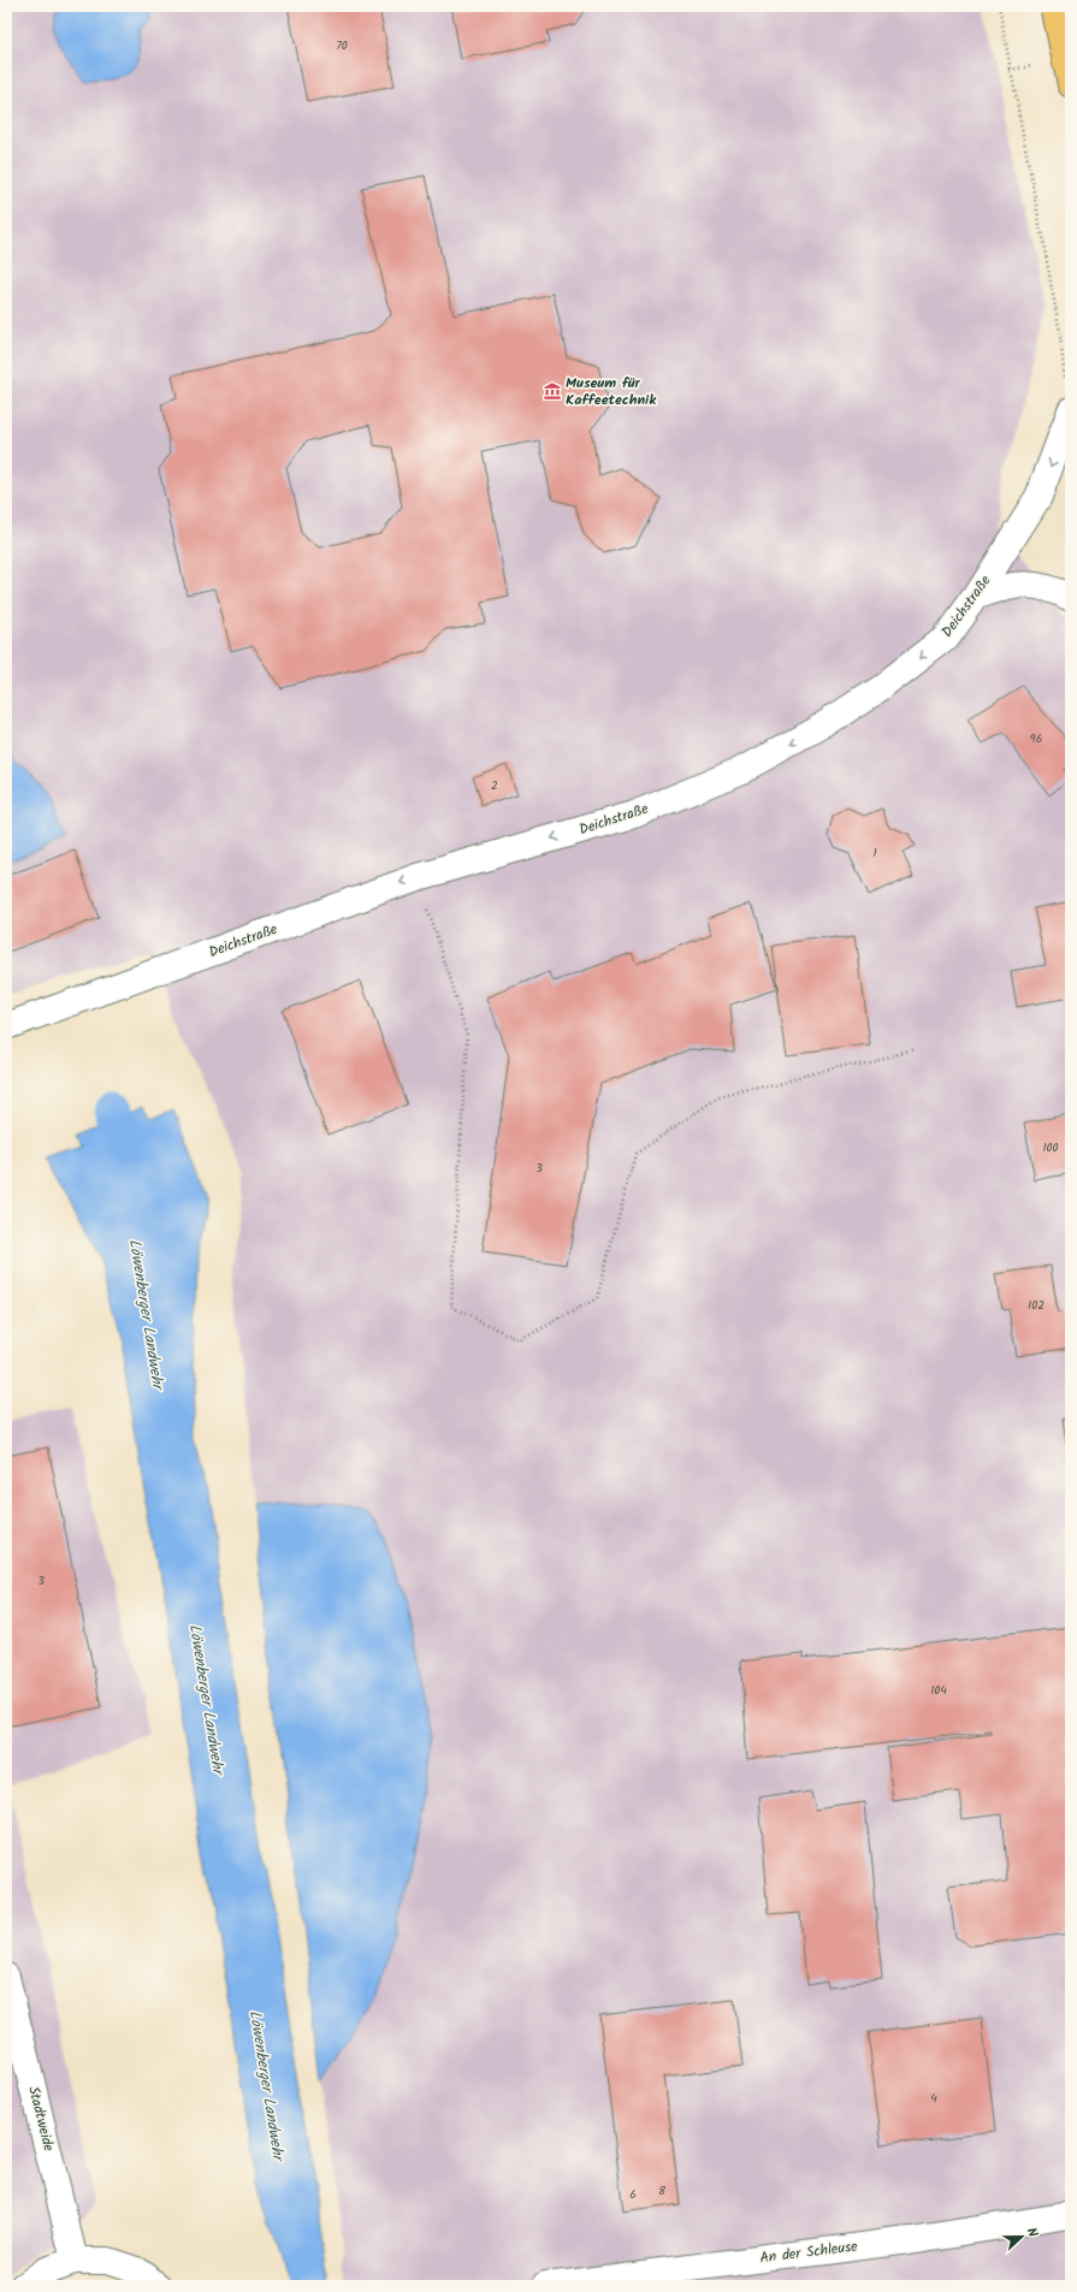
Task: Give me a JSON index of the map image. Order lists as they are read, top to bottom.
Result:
{
  "streets": {
    "street": ["Deichstraße", "Stadtweide", "An der Schleuse"]
  },
  "one_way": ["Deichstraße"],
  "water": ["Löwenberger Landwehr"],
  "places": {
    "museum": ["Museum für Kaffeetechnik"]
  },
  "house_numbers": [
    "70",
    "96",
    "2",
    "1",
    "100",
    "3",
    "102",
    "3",
    "104",
    "4",
    "8",
    "6"
  ],
  "north": "right"
}
